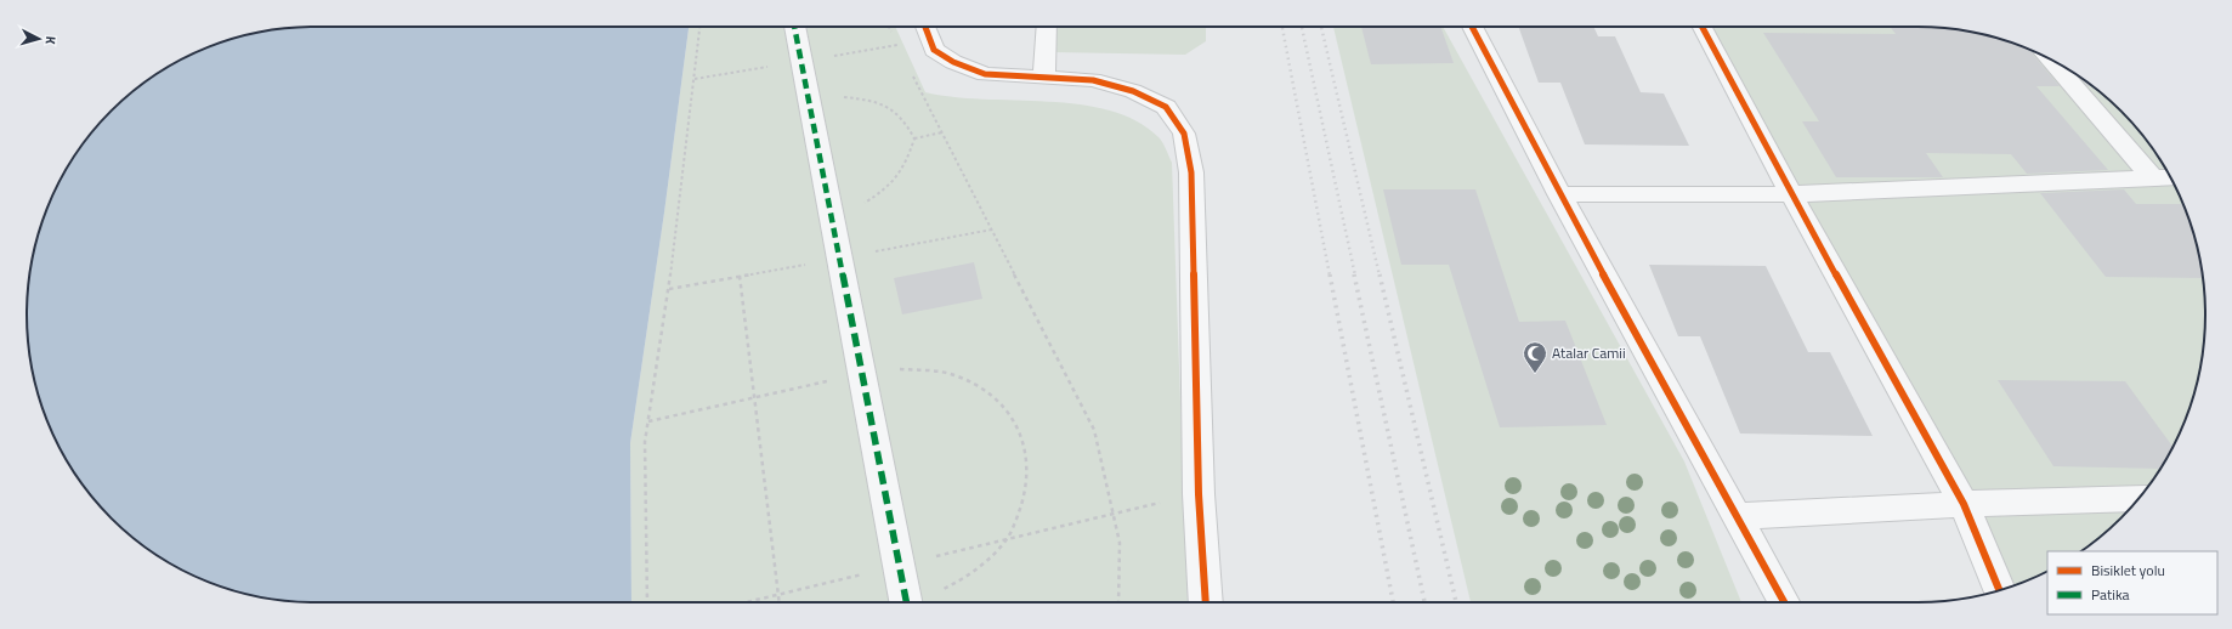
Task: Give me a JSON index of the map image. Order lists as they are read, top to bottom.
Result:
{
  "places": {
    "mosque": ["Atalar Camii"]
  },
  "legend": ["Bisiklet yolu", "Patika"],
  "north": "right"
}
